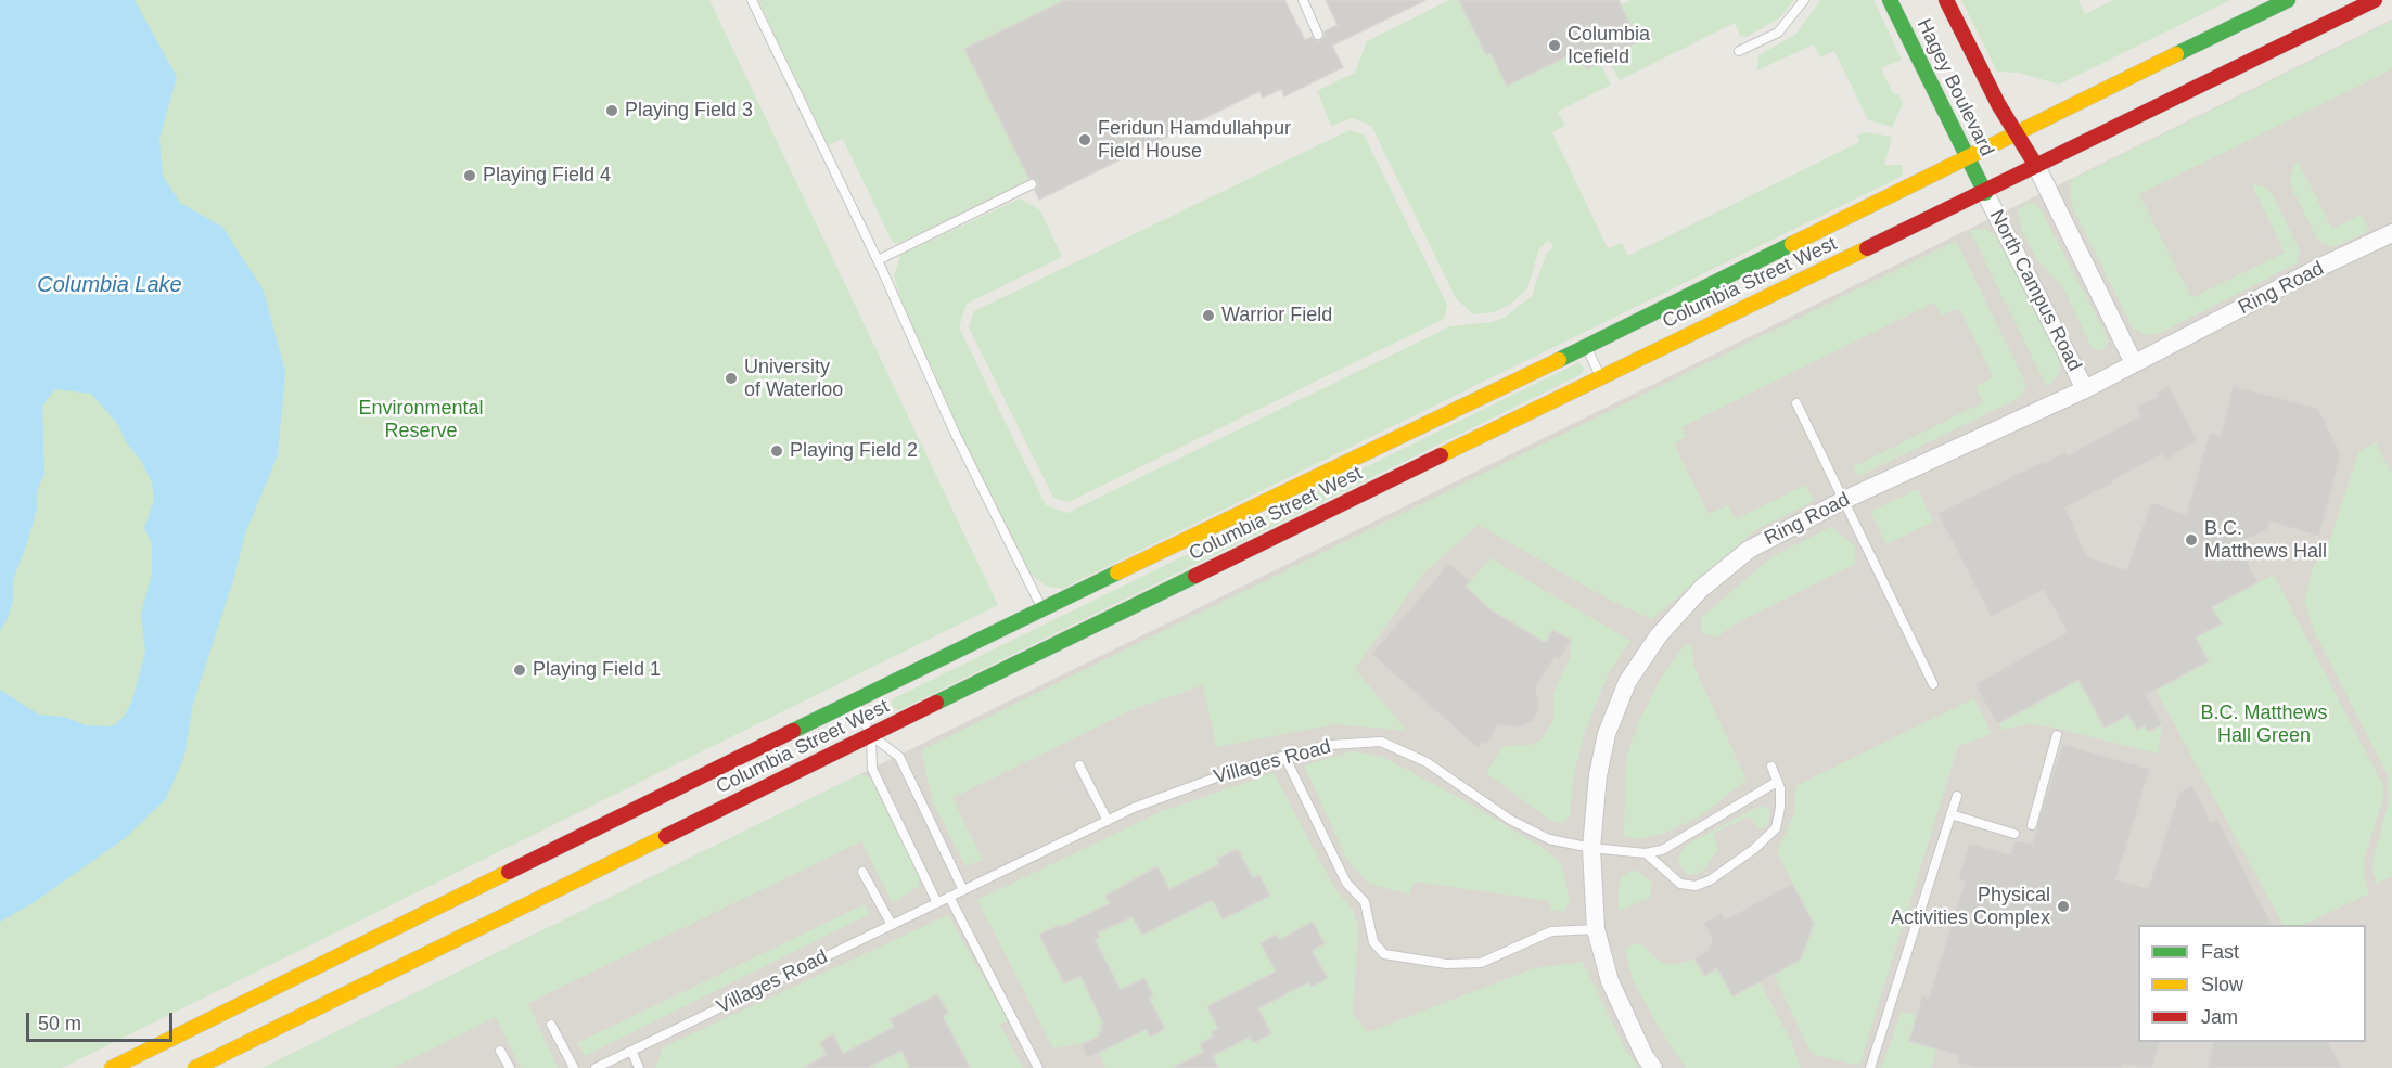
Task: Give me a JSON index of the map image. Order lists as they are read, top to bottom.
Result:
{
  "streets": {
    "main road": ["Hagey Boulevard", "Columbia Street West"],
    "street": ["Ring Road", "North Campus Road"],
    "lane": ["Villages Road"]
  },
  "crossings": [
    ["Hagey Boulevard", "Columbia Street West"],
    ["Hagey Boulevard", "North Campus Road"],
    ["Columbia Street West", "North Campus Road"],
    ["Ring Road", "North Campus Road"],
    ["Ring Road", "Villages Road"]
  ],
  "water": ["Columbia Lake"],
  "parks": ["Environmental Reserve", "B.C. Matthews Hall Green"],
  "places": [
    "Columbia Icefield",
    "Playing Field 3",
    "Feridun Hamdullahpur Field House",
    "Playing Field 4",
    "Warrior Field",
    "University of Waterloo",
    "Playing Field 2",
    "B.C. Matthews Hall",
    "Playing Field 1",
    "Physical Activities Complex"
  ],
  "legend": ["Fast", "Slow", "Jam"],
  "scale_bar": "50 m"
}
